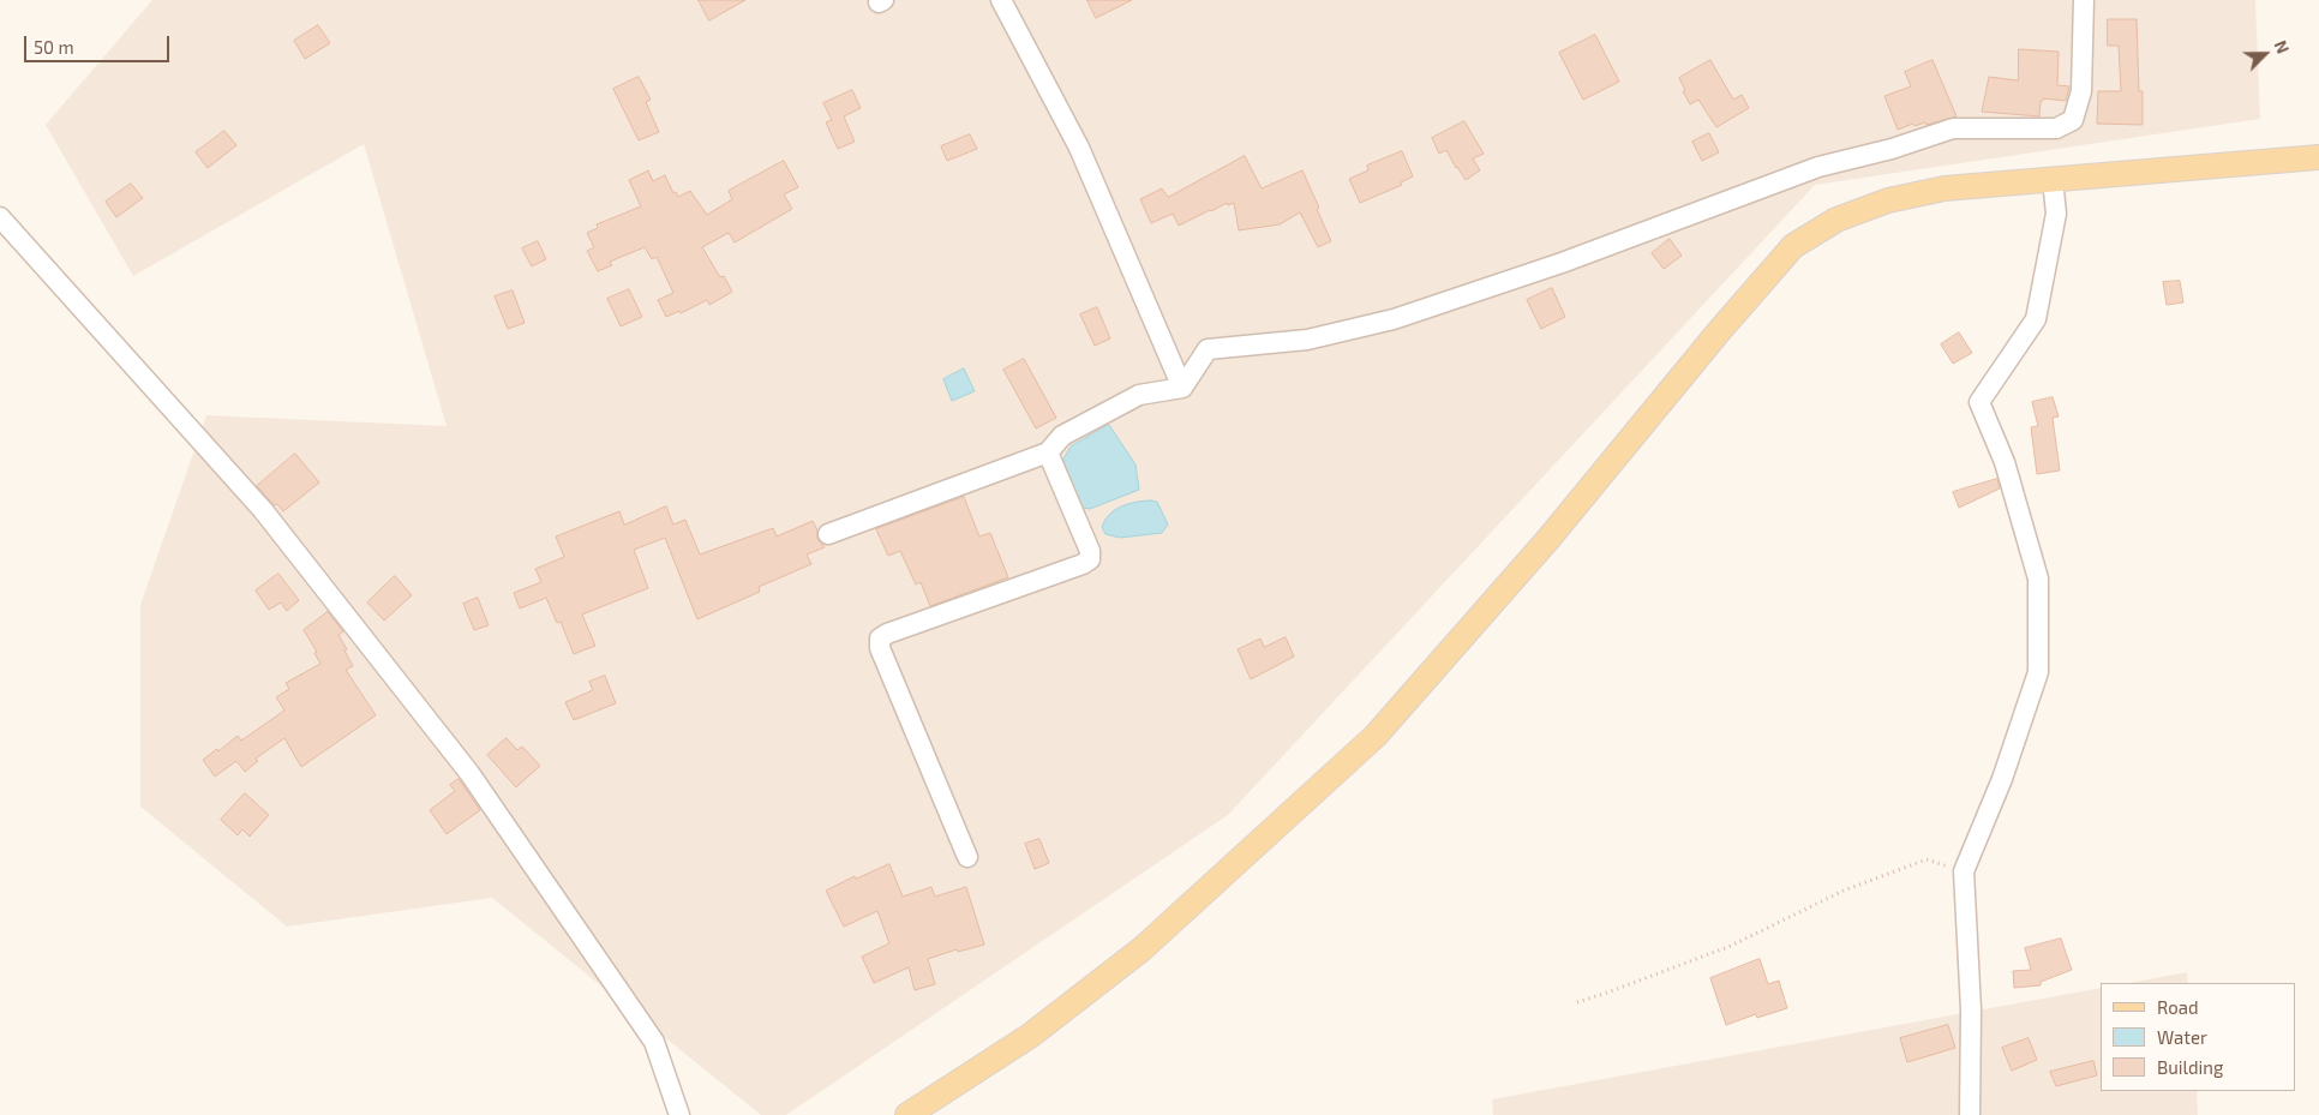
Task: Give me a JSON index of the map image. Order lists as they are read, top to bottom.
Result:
{
  "legend": ["Road", "Water", "Building"],
  "scale_bar": "50 m",
  "north": "top right"
}
